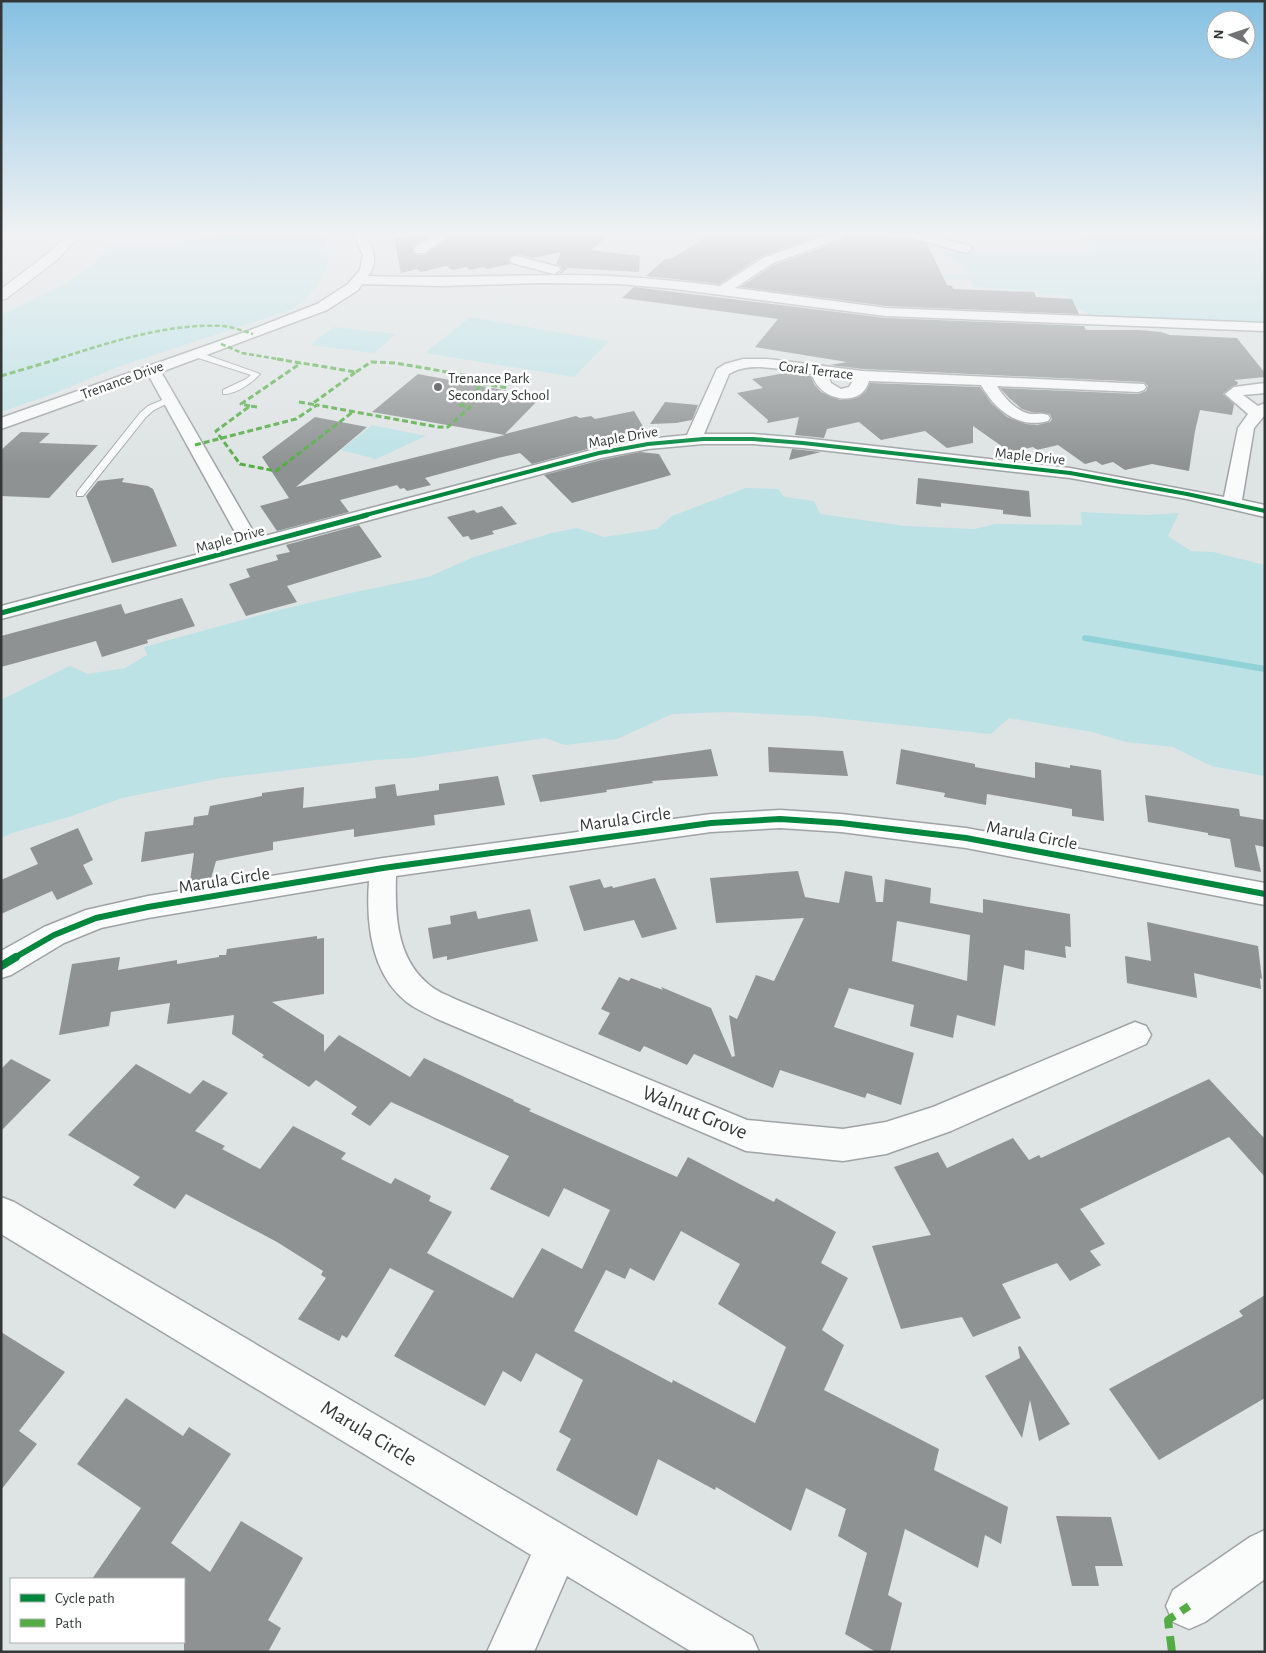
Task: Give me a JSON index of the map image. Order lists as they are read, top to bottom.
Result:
{
  "streets": {
    "street": [
      "Coral Terrace",
      "Trenance Drive",
      "Maple Drive",
      "Marula Circle",
      "Walnut Grove"
    ]
  },
  "crossings": [
    ["Coral Terrace", "Maple Drive"],
    ["Trenance Drive", "Maple Drive"],
    ["Marula Circle", "Walnut Grove"]
  ],
  "places": ["Trenance Park Secondary School"],
  "legend": ["Cycle path", "Path"],
  "north": "left"
}
